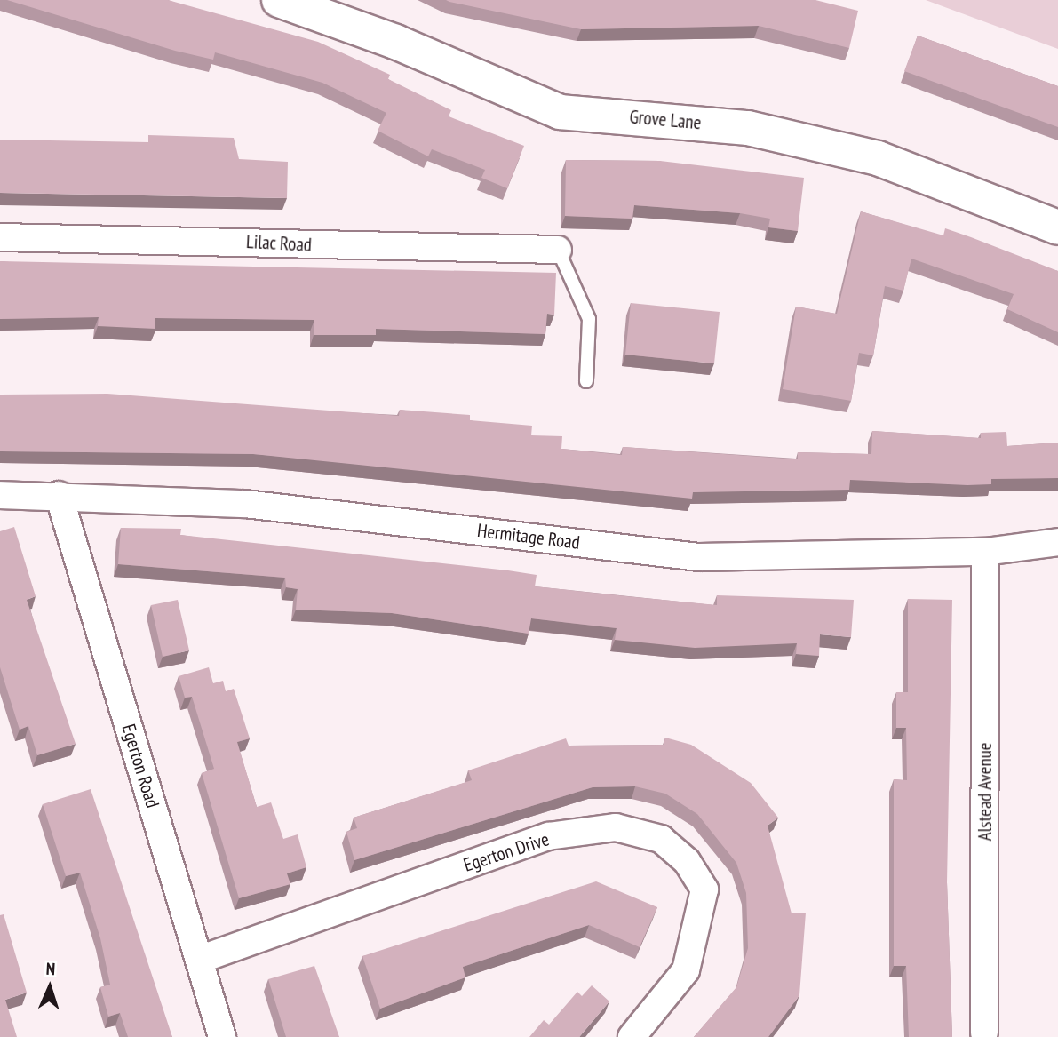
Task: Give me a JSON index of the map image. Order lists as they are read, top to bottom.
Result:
{
  "streets": {
    "street": [
      "Grove Lane",
      "Lilac Road",
      "Hermitage Road",
      "Egerton Road",
      "Alstead Avenue",
      "Egerton Drive"
    ]
  },
  "crossings": [
    ["Hermitage Road", "Egerton Road"],
    ["Hermitage Road", "Alstead Avenue"],
    ["Egerton Road", "Egerton Drive"]
  ],
  "north": "top"
}
